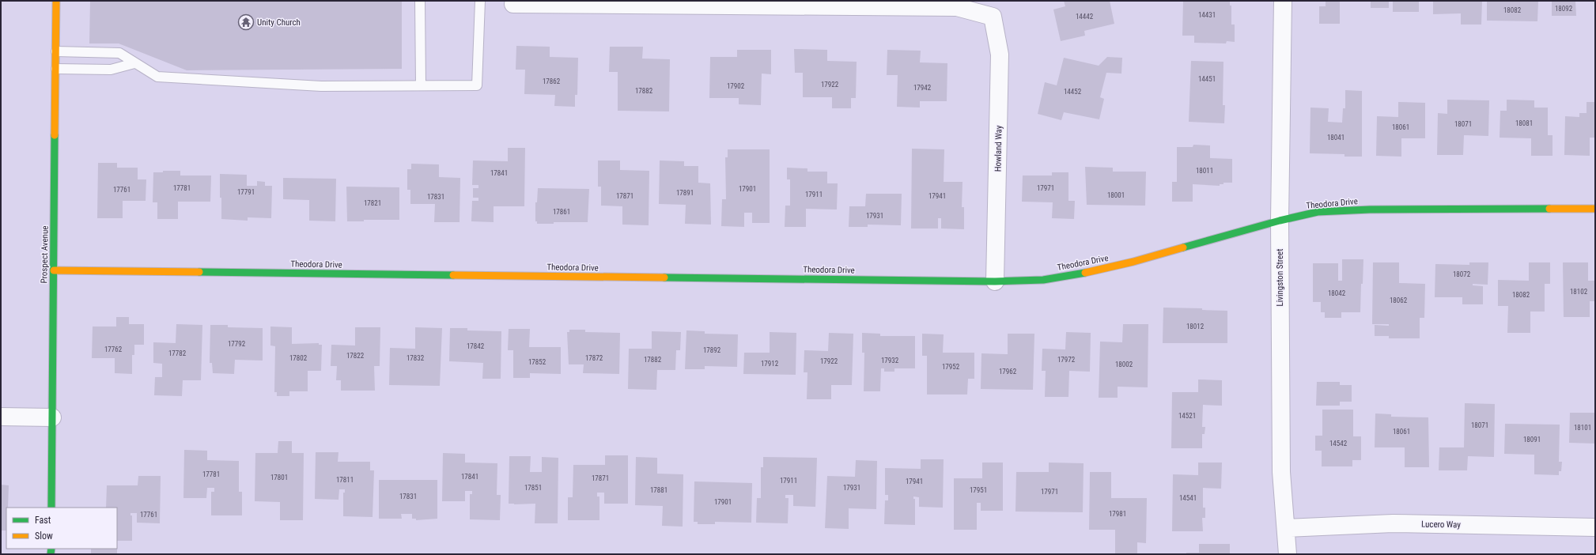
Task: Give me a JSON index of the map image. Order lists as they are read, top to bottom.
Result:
{
  "streets": {
    "street": [
      "Howland Way",
      "Theodora Drive",
      "Prospect Avenue",
      "Livingston Street",
      "Lucero Way"
    ]
  },
  "crossings": [
    ["Howland Way", "Theodora Drive"],
    ["Theodora Drive", "Prospect Avenue"],
    ["Theodora Drive", "Livingston Street"],
    ["Livingston Street", "Lucero Way"]
  ],
  "places": {
    "temple": ["Unity Church"]
  },
  "house_numbers": [
    "18092",
    "18082",
    "14431",
    "14442",
    "14451",
    "17862",
    "17922",
    "17902",
    "17942",
    "17882",
    "14452",
    "18081",
    "18071",
    "18061",
    "18041",
    "18011",
    "17841",
    "17781",
    "17971",
    "17901",
    "17761",
    "17791",
    "17891",
    "17911",
    "18001",
    "17871",
    "17941",
    "17831",
    "17821",
    "17861",
    "17931",
    "18072",
    "18102",
    "18042",
    "18082",
    "18062",
    "18012",
    "17792",
    "17842",
    "17762",
    "17892",
    "17782",
    "17822",
    "17802",
    "17832",
    "17872",
    "17882",
    "17972",
    "17932",
    "17922",
    "17852",
    "17912",
    "18002",
    "17952",
    "17962",
    "14521",
    "18071",
    "18101",
    "18061",
    "18091",
    "14542",
    "17781",
    "17841",
    "17801",
    "17871",
    "17811",
    "17911",
    "17941",
    "17851",
    "17931",
    "17881",
    "17951",
    "17971",
    "17831",
    "14541",
    "17901",
    "17981",
    "17761"
  ],
  "legend": ["Fast", "Slow"]
}
